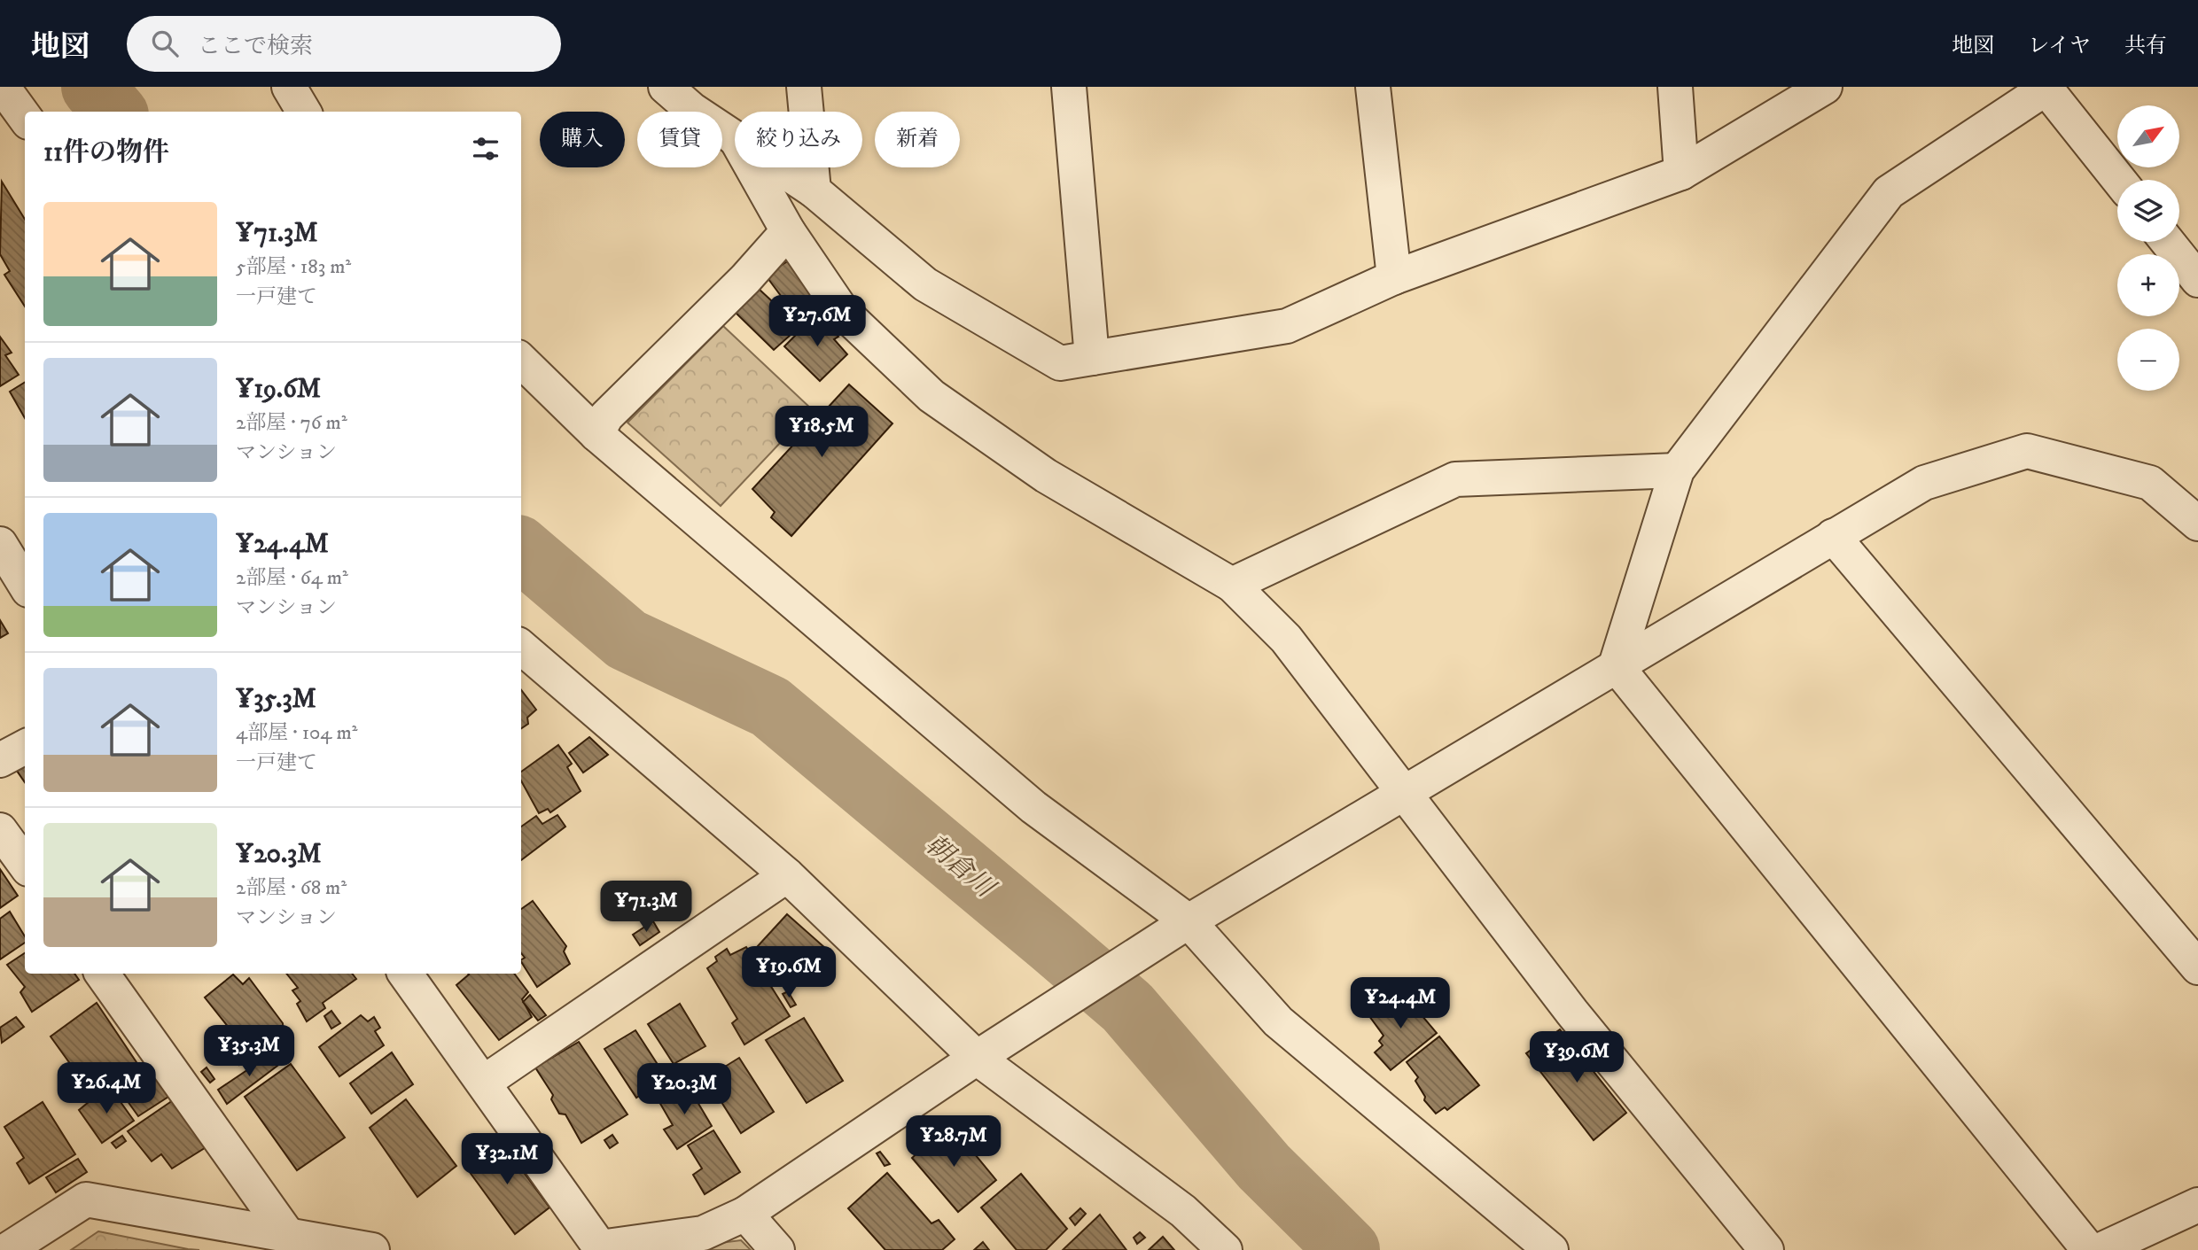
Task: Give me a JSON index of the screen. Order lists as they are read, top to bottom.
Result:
{
  "water": ["朝倉川"],
  "north": "top right",
  "page": {
    "header": "地図",
    "search": "ここで検索",
    "nav": ["地図", "レイヤ", "共有"],
    "map_buttons": ["+", "−"],
    "chip": [
      "購入",
      "賃貸",
      "絞り込み",
      "新着"
    ],
    "heading": "11件の物件",
    "list": [
      {
        "name": "¥71.3M",
        "note": "5部屋 · 183 m² · 一戸建て"
      },
      {
        "name": "¥19.6M",
        "note": "2部屋 · 76 m² · マンション"
      },
      {
        "name": "¥24.4M",
        "note": "2部屋 · 64 m² · マンション"
      },
      {
        "name": "¥35.3M",
        "note": "4部屋 · 104 m² · 一戸建て"
      },
      {
        "name": "¥20.3M",
        "note": "2部屋 · 68 m² · マンション"
      }
    ],
    "price": [
      "¥27.6M",
      "¥18.5M",
      "¥71.3M",
      "¥19.6M",
      "¥24.4M",
      "¥35.3M",
      "¥39.6M",
      "¥26.4M",
      "¥20.3M",
      "¥28.7M",
      "¥32.1M"
    ]
  }
}
